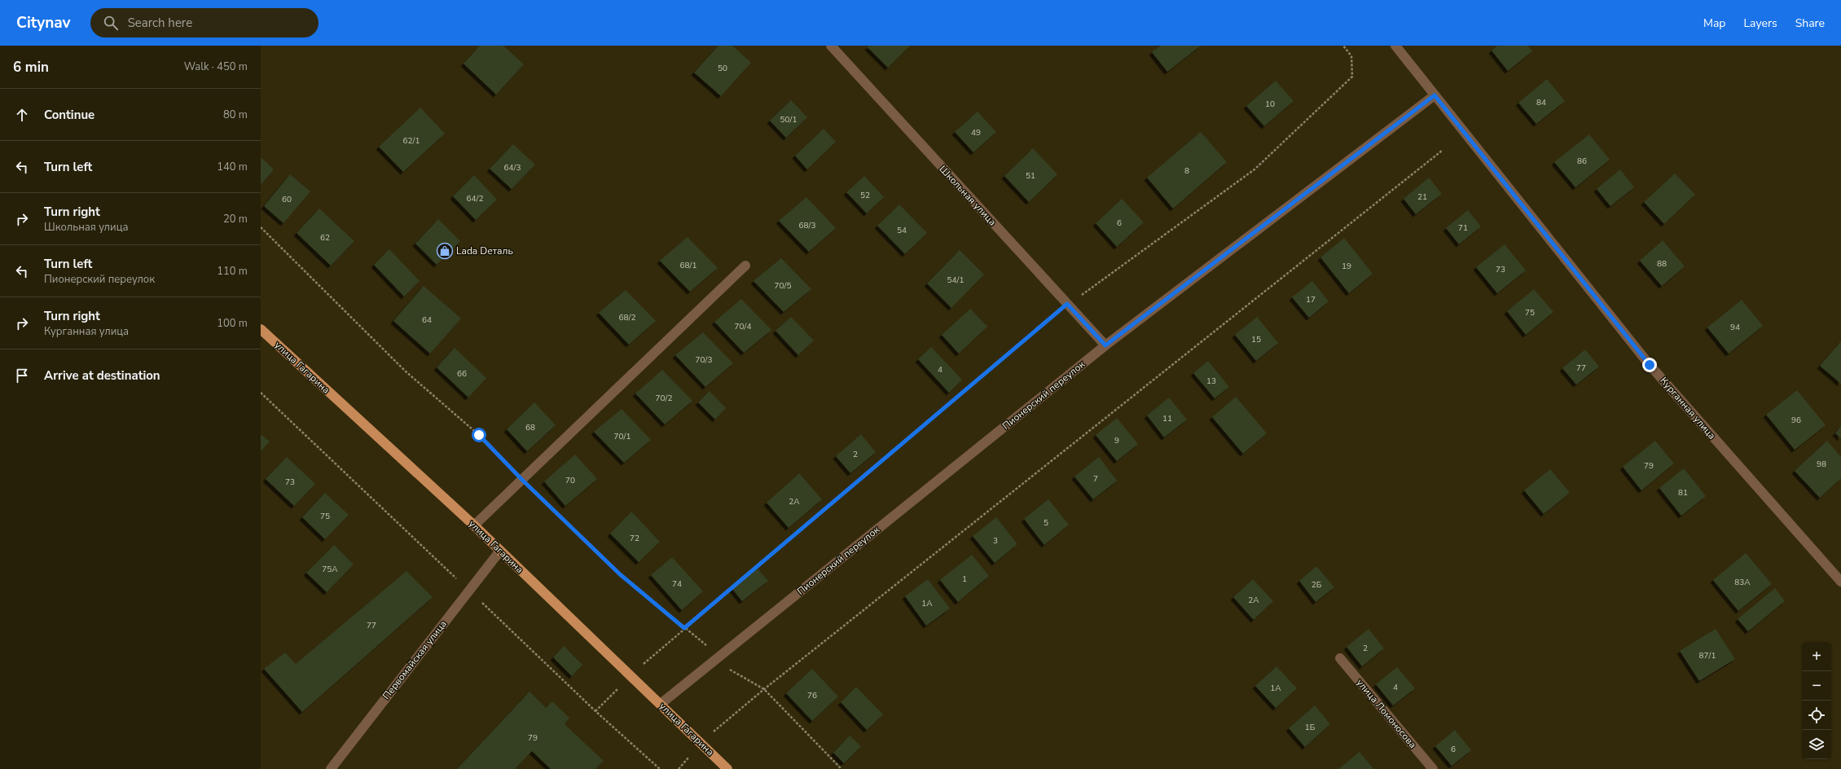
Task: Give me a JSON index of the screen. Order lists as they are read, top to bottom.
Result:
{
  "streets": {
    "main road": ["улица Гагарина"],
    "street": [
      "Школьная улица",
      "Пионерский переулок",
      "Курганная улица",
      "Первомайская улица",
      "улица Ломоносова"
    ]
  },
  "crossings": [
    ["Школьная улица", "Пионерский переулок"],
    ["улица Гагарина", "Пионерский переулок"],
    ["улица Гагарина", "Первомайская улица"],
    ["Пионерский переулок", "Курганная улица"]
  ],
  "places": {
    "shop": ["Lada Dеталь"]
  },
  "house_numbers": [
    "50",
    "84",
    "10",
    "50/1",
    "49",
    "62/1",
    "86",
    "64/3",
    "8",
    "51",
    "52",
    "21",
    "64/2",
    "60",
    "6",
    "68/3",
    "71",
    "54",
    "62",
    "88",
    "68/1",
    "19",
    "73",
    "54/1",
    "70/5",
    "17",
    "75",
    "68/2",
    "64",
    "70/4",
    "94",
    "15",
    "70/3",
    "77",
    "4",
    "66",
    "13",
    "70/2",
    "11",
    "96",
    "68",
    "70/1",
    "9",
    "2",
    "98",
    "79",
    "7",
    "70",
    "73",
    "81",
    "2А",
    "75",
    "5",
    "72",
    "3",
    "75А",
    "1",
    "83А",
    "74",
    "2Б",
    "2А",
    "1А",
    "77",
    "2",
    "87/1",
    "4",
    "1А",
    "76",
    "1Б",
    "79",
    "6"
  ],
  "page": {
    "header": "Citynav",
    "search": "Search here",
    "nav": ["Map", "Layers", "Share"],
    "heading": ["6 min", "Walk · 450 m"],
    "list": [
      ["Continue", "80 m"],
      ["Turn left", "140 m"],
      ["Turn right", "Школьная улица", "20 m"],
      ["Turn left", "Пионерский переулок", "110 m"],
      ["Turn right", "Курганная улица", "100 m"],
      "Arrive at destination"
    ],
    "map_buttons": ["+", "−"]
  }
}
